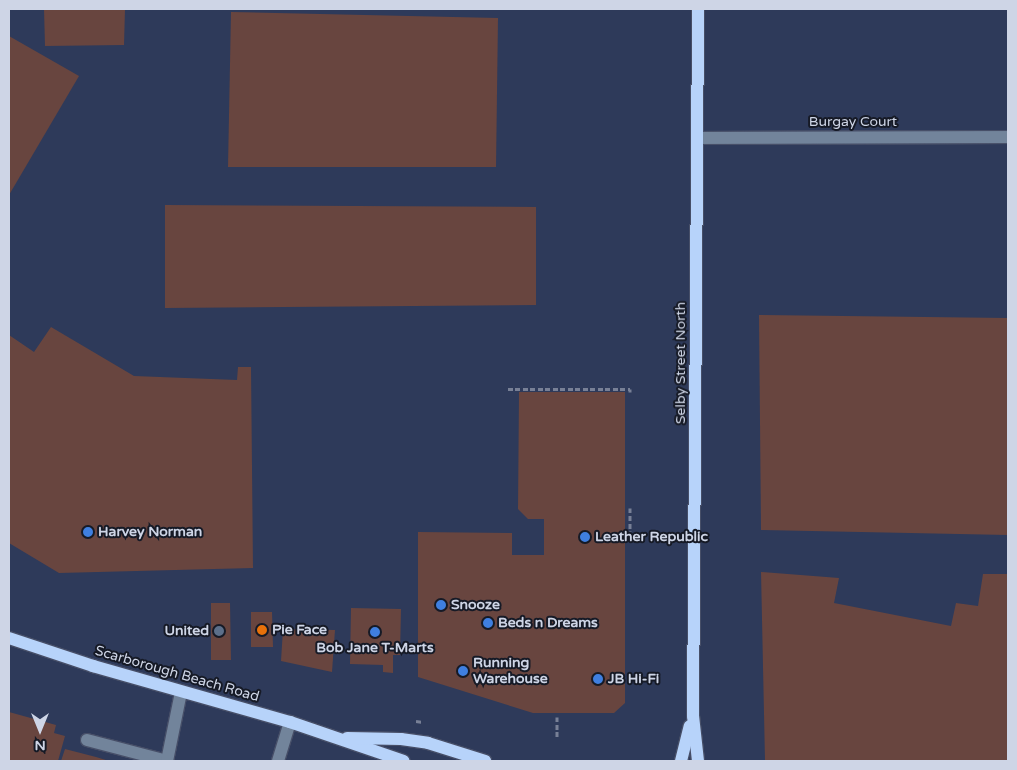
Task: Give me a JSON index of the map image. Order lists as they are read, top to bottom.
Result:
{
  "streets": {
    "main road": ["Selby Street North", "Scarborough Beach Road"],
    "street": ["Burgay Court"]
  },
  "crossings": [
    ["Burgay Court", "Selby Street North"]
  ],
  "places": [
    "Harvey Norman",
    "Leather Republic",
    "Snooze",
    "Beds n Dreams",
    "Pie Face",
    "United",
    "Bob Jane T-Marts",
    "Running Warehouse",
    "JB Hi-Fi"
  ],
  "north": "bottom"
}
